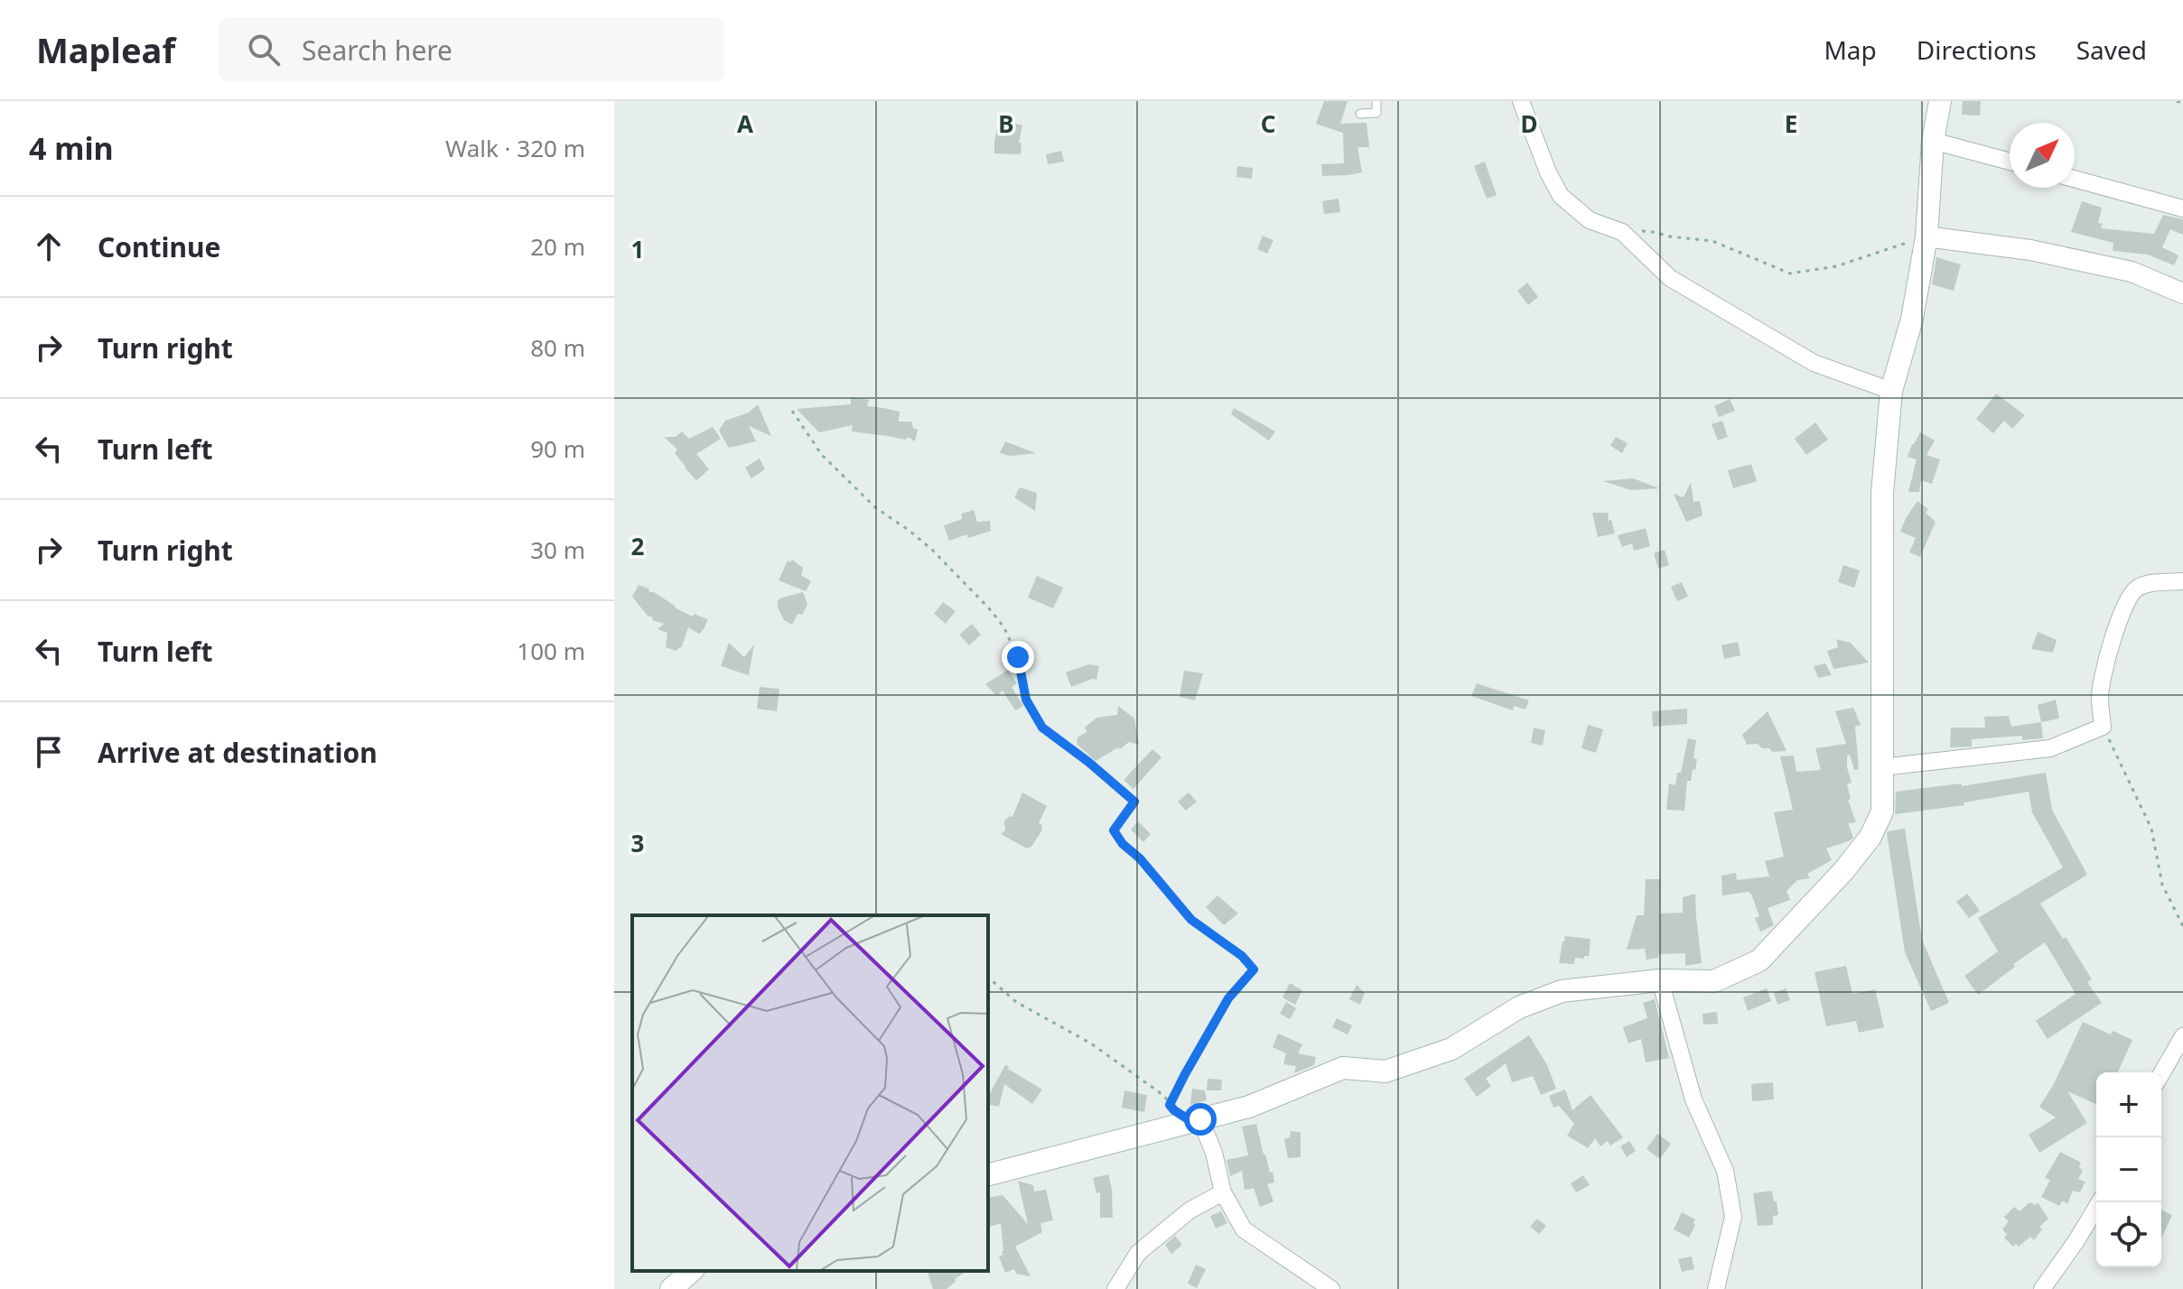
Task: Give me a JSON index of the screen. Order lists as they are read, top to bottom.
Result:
{
  "north": "top right",
  "page": {
    "header": "Mapleaf",
    "search": "Search here",
    "nav": ["Map", "Directions", "Saved"],
    "heading": ["4 min", "Walk · 320 m"],
    "list": [
      ["Continue", "20 m"],
      ["Turn right", "80 m"],
      ["Turn left", "90 m"],
      ["Turn right", "30 m"],
      ["Turn left", "100 m"],
      "Arrive at destination"
    ],
    "map_buttons": ["+", "−"]
  },
  "grid": {
    "columns": [
      "A",
      "B",
      "C",
      "D",
      "E"
    ],
    "rows": ["1", "2", "3"]
  }
}
